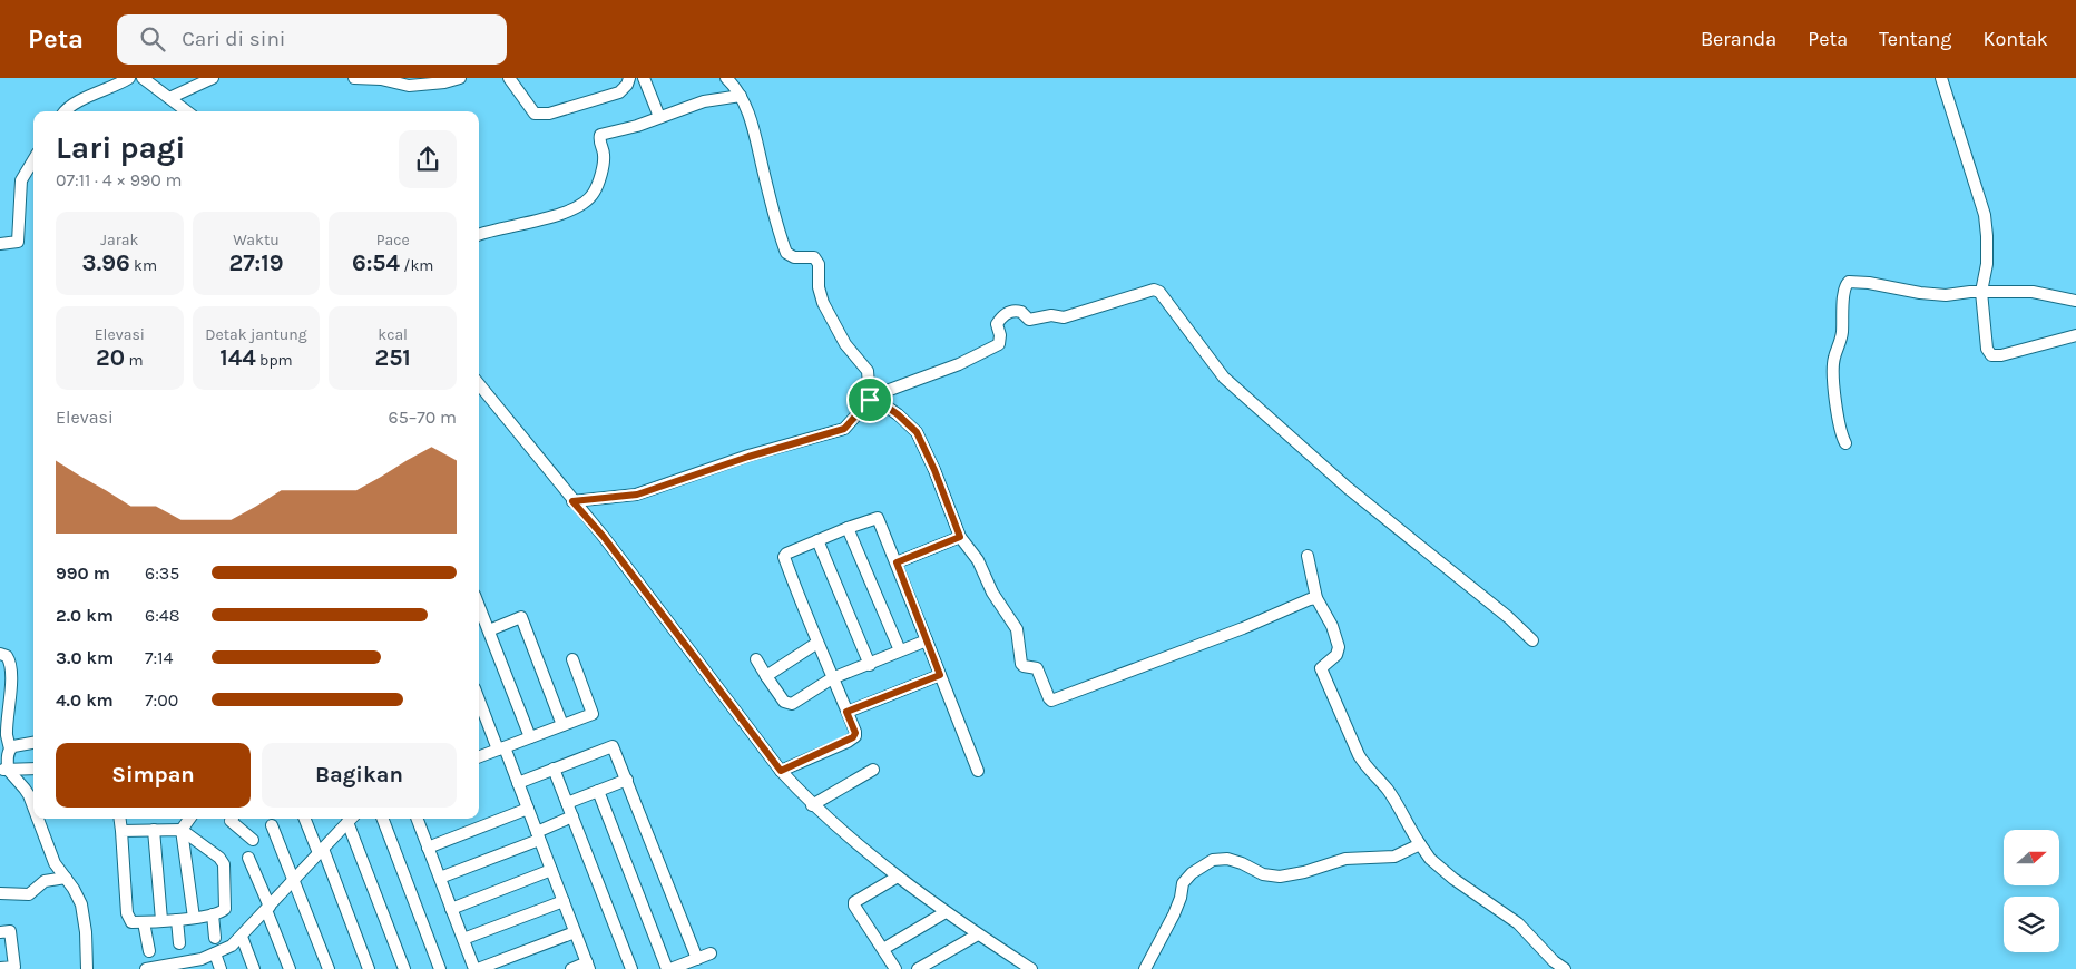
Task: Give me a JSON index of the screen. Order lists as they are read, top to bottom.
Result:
{
  "north": "right",
  "page": {
    "header": "Peta",
    "search": "Cari di sini",
    "nav": [
      "Beranda",
      "Peta",
      "Tentang",
      "Kontak"
    ],
    "heading": ["Lari pagi", "07:11 · 4 × 990 m"],
    "stats": [
      ["Jarak", "3.96 km"],
      ["Waktu", "27:19"],
      ["Pace", "6:54 /km"],
      ["Elevasi", "20 m"],
      ["Detak jantung", "144 bpm"],
      ["kcal", "251"]
    ],
    "chart": ["Elevasi", "65–70 m"],
    "list": [
      {
        "name": "990 m",
        "note": "6:35"
      },
      {
        "name": "2.0 km",
        "note": "6:48"
      },
      {
        "name": "3.0 km",
        "note": "7:14"
      },
      {
        "name": "4.0 km",
        "note": "7:00"
      }
    ],
    "buttons": ["Simpan", "Bagikan"]
  }
}
